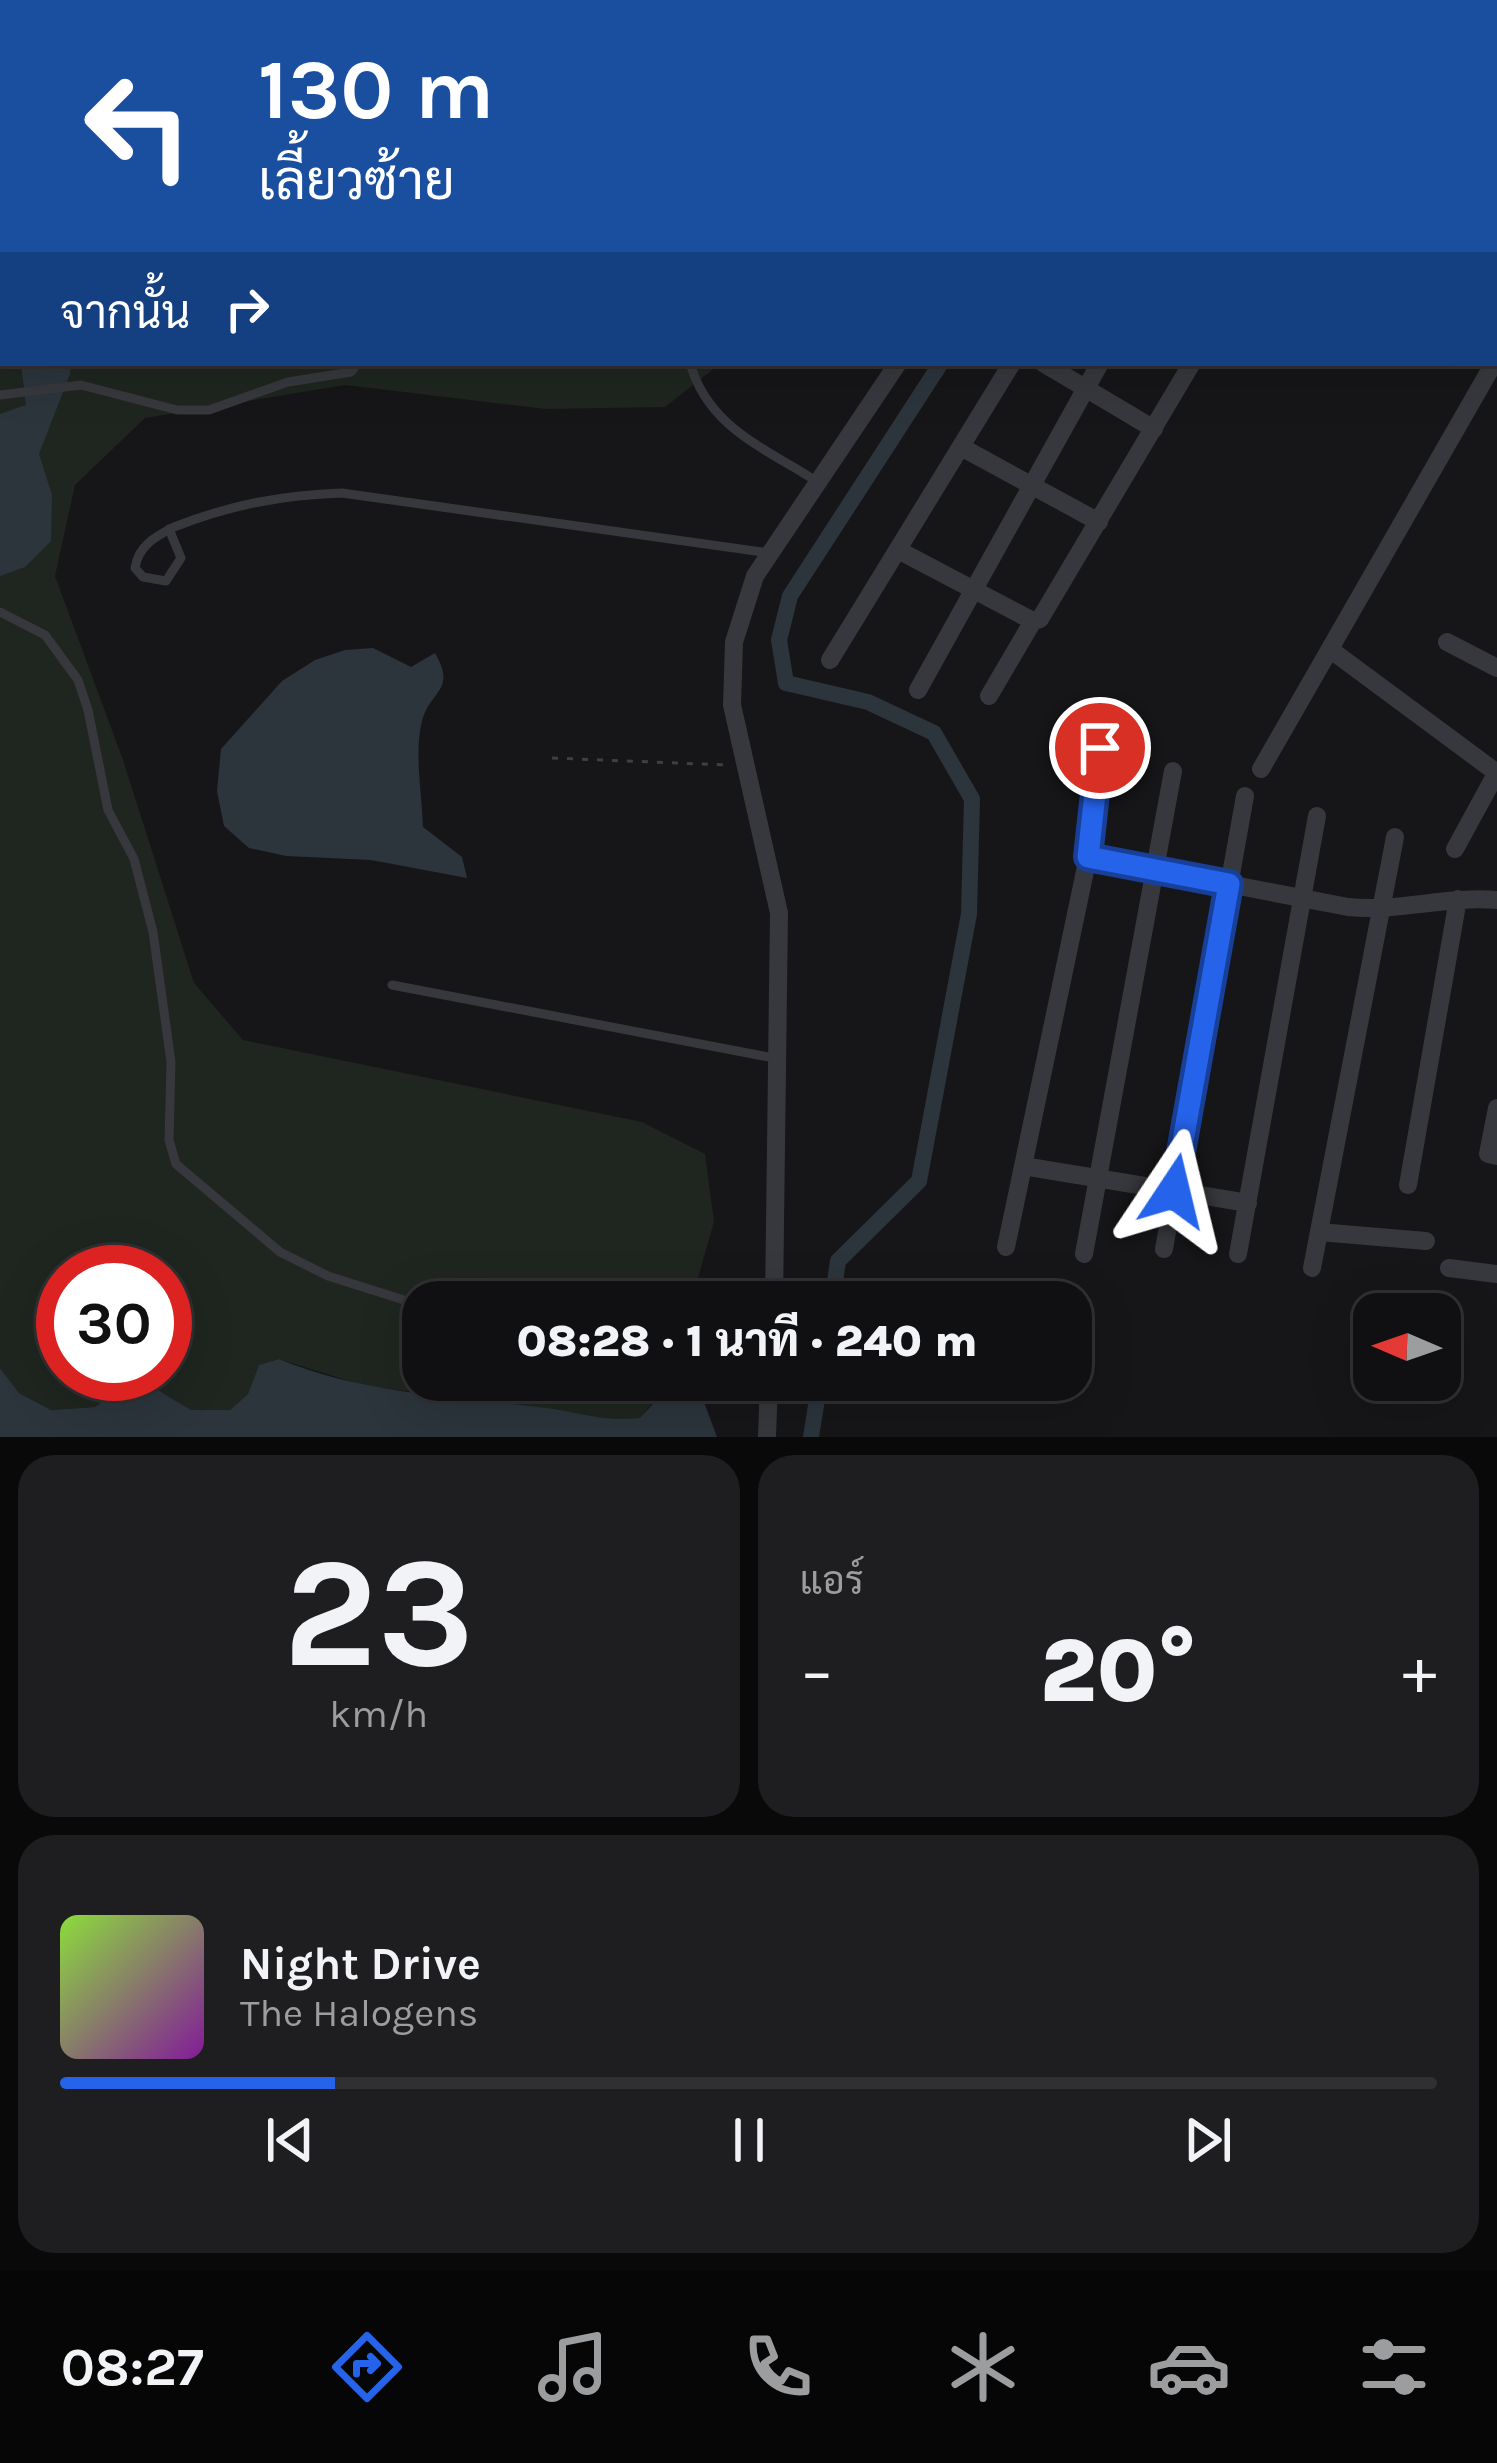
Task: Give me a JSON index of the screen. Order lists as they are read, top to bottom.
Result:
{
  "north": "left",
  "page": {
    "turn": ["130 m", "เลี้ยวซ้าย"],
    "then": "จากนั้น",
    "limit": "30",
    "trip": "08:28 · 1 นาที · 240 m",
    "tile": [
      ["23", "km/h"],
      "แอร์"
    ],
    "heat": ["−", "20°", "+"],
    "song": ["Night Drive", "The Halogens"],
    "tabs": "08:27"
  }
}
